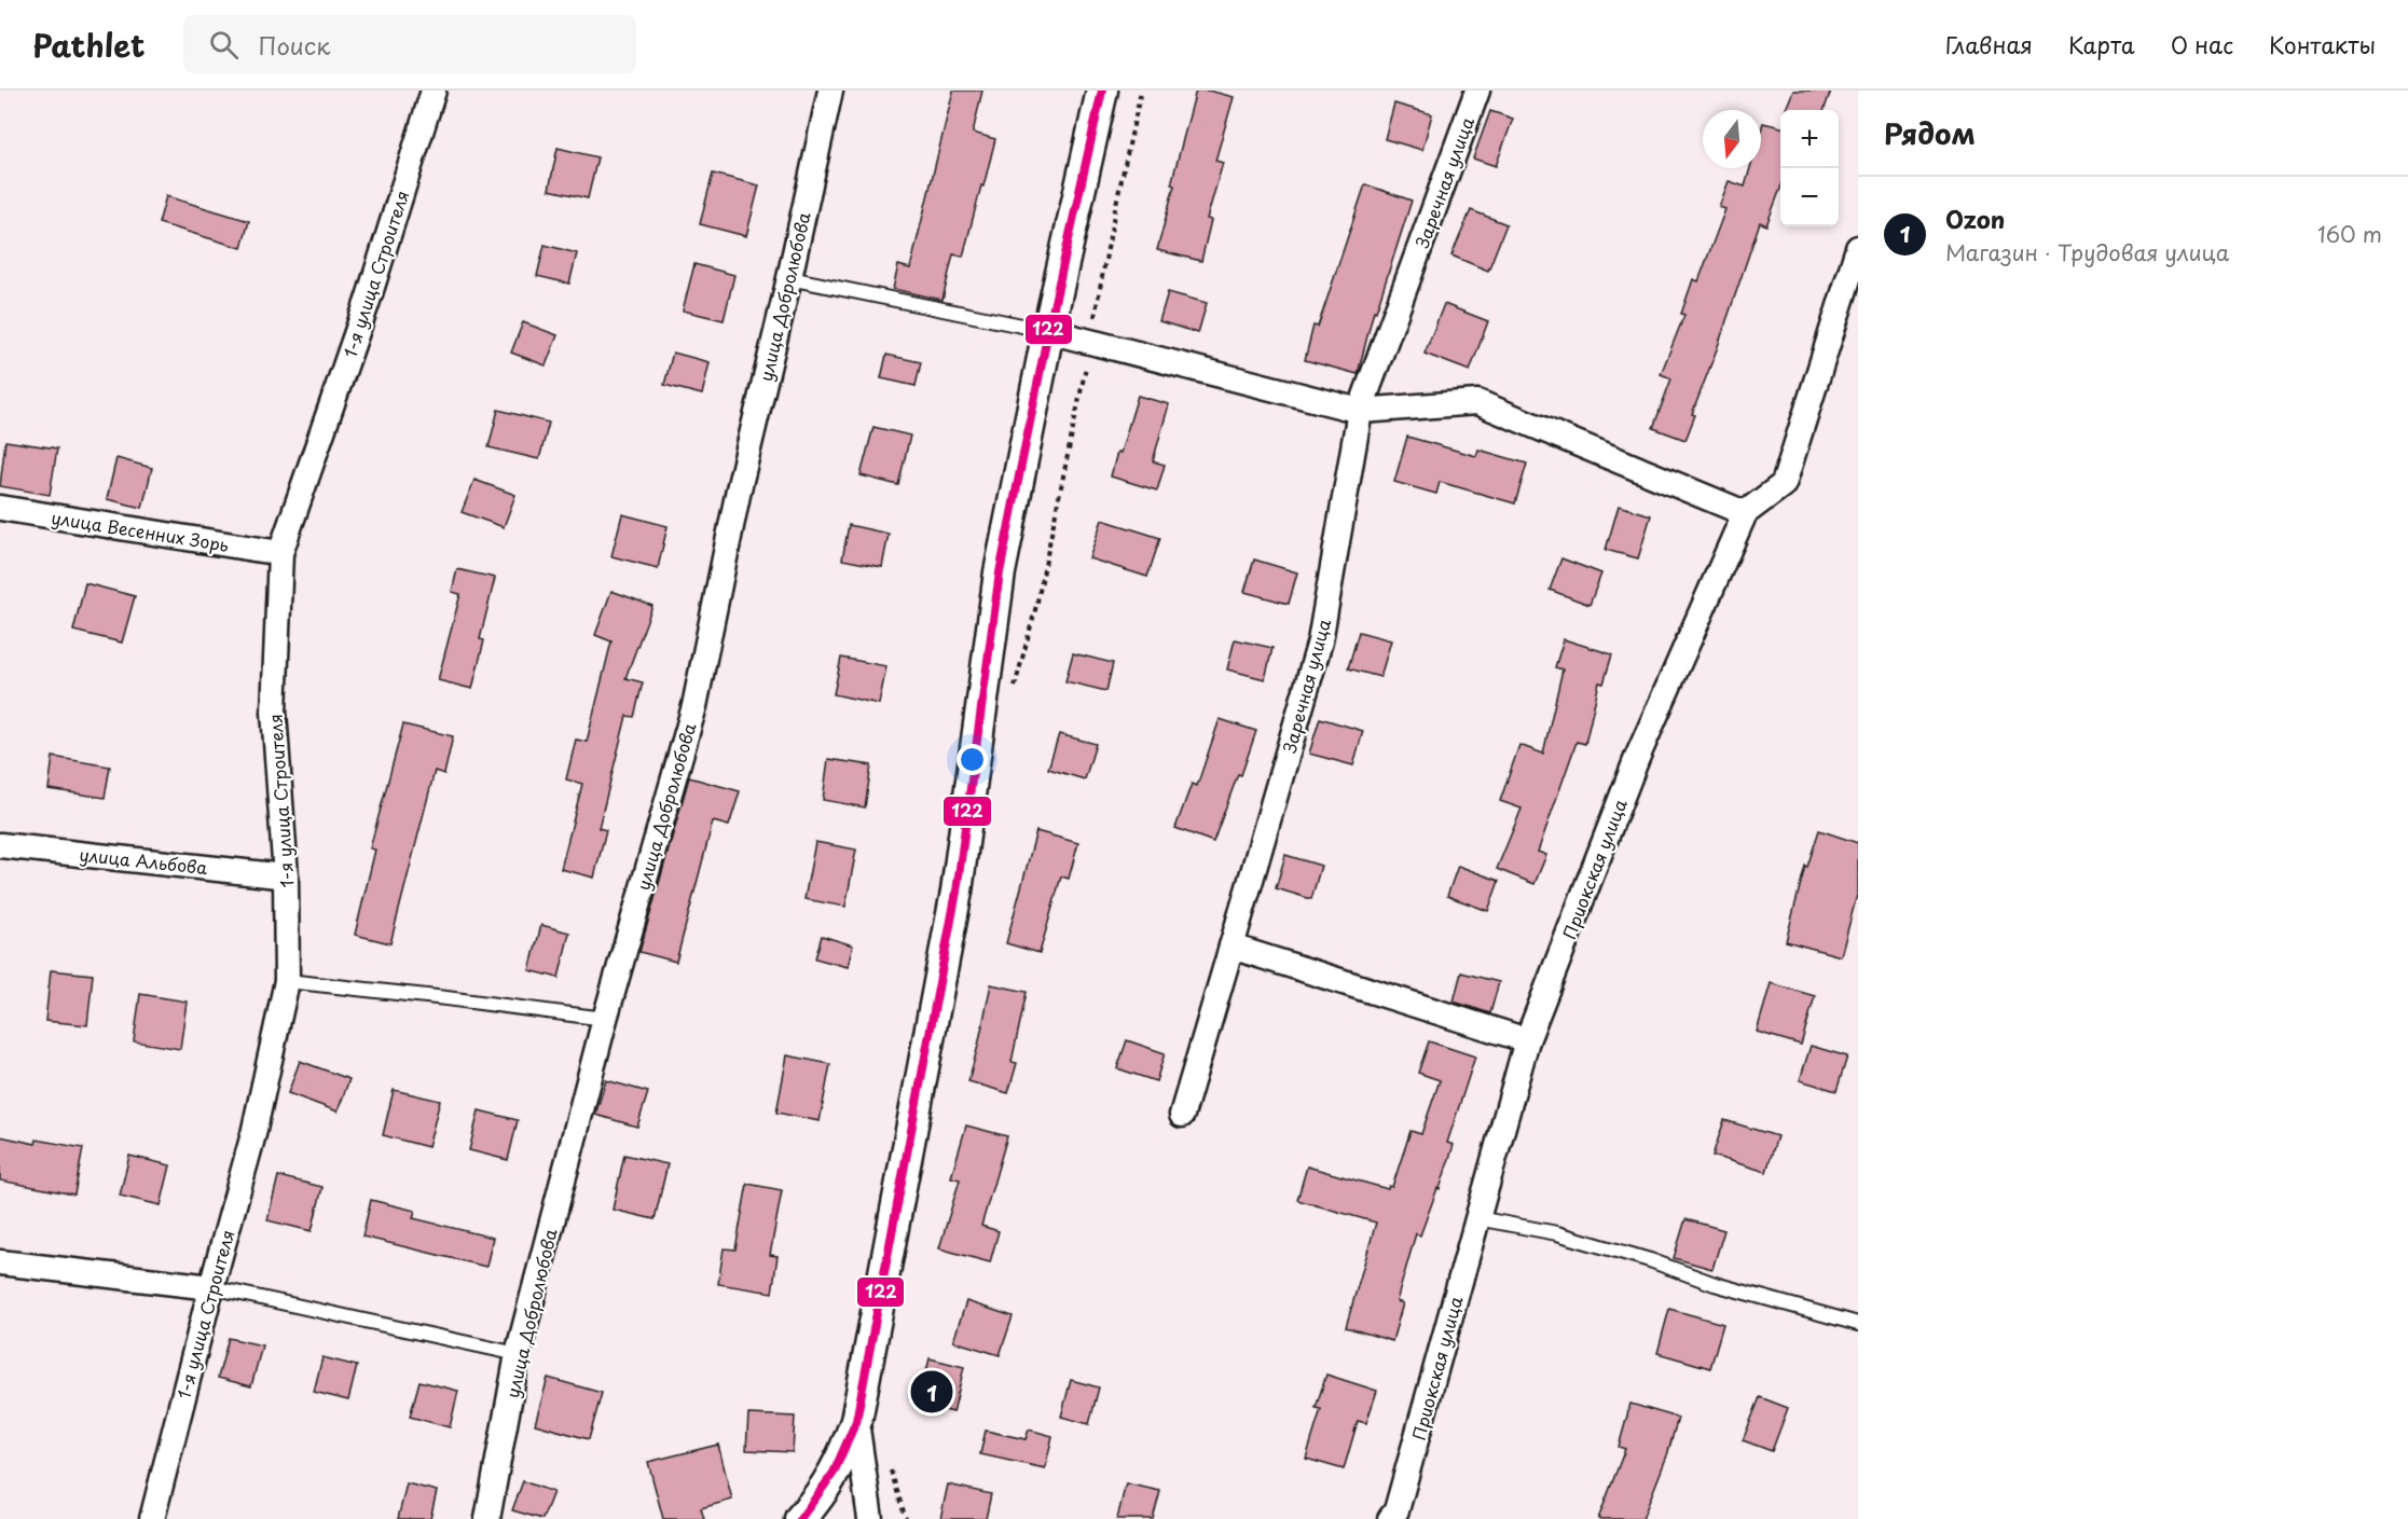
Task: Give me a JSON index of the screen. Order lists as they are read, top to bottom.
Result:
{
  "streets": {
    "street": [
      "Заречная улица",
      "1-я улица Строителя",
      "улица Добролюбова",
      "улица Весенних Зорь",
      "улица Альбова",
      "Приокская улица"
    ]
  },
  "crossings": [
    ["1-я улица Строителя", "улица Весенних Зорь"],
    ["1-я улица Строителя", "улица Альбова"]
  ],
  "lines": ["transit line 122"],
  "north": "bottom",
  "page": {
    "header": "Pathlet",
    "search": "Поиск",
    "nav": [
      "Главная",
      "Карта",
      "О нас",
      "Контакты"
    ],
    "heading": "Рядом",
    "map_buttons": ["+", "−"],
    "list": [
      {
        "mark": "1",
        "name": "Ozon",
        "note": "Магазин · Трудовая улица",
        "value": "160 m"
      }
    ],
    "pins": "1"
  }
}
